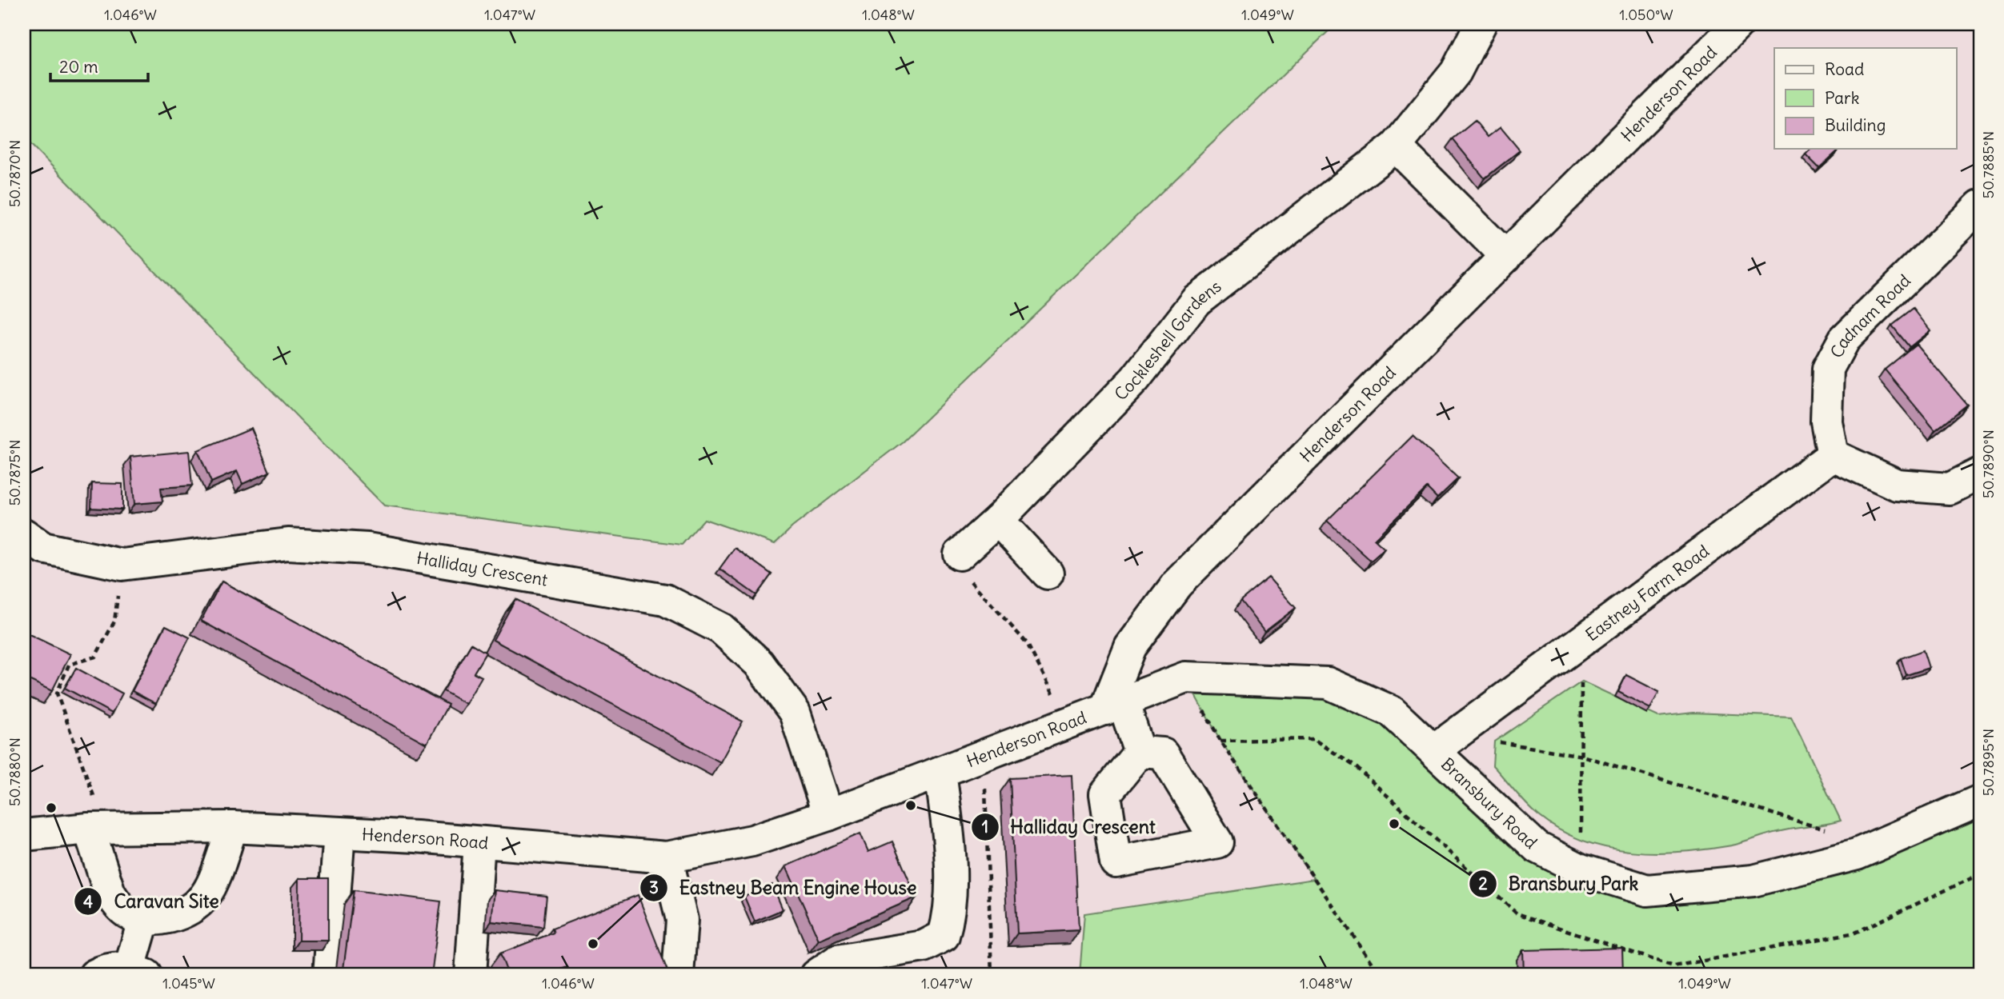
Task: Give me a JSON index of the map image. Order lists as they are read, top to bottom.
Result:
{
  "streets": {
    "street": [
      "Henderson Road",
      "Cadnam Road",
      "Cockleshell Gardens",
      "Halliday Crescent",
      "Eastney Farm Road",
      "Bransbury Road"
    ]
  },
  "crossings": [
    ["Henderson Road", "Halliday Crescent"],
    ["Henderson Road", "Bransbury Road"],
    ["Cadnam Road", "Eastney Farm Road"],
    ["Eastney Farm Road", "Bransbury Road"]
  ],
  "places": [
    "Halliday Crescent",
    "Caravan Site",
    "Bransbury Park",
    "Eastney Beam Engine House"
  ],
  "legend": ["Road", "Park", "Building"],
  "scale_bar": "20 m",
  "coordinates": [
    "1.046°W",
    "1.047°W",
    "1.048°W",
    "1.049°W",
    "1.050°W",
    "50.7885°N",
    "50.7870°N",
    "50.7890°N",
    "50.7875°N",
    "50.7895°N",
    "50.7880°N",
    "1.045°W"
  ]
}
